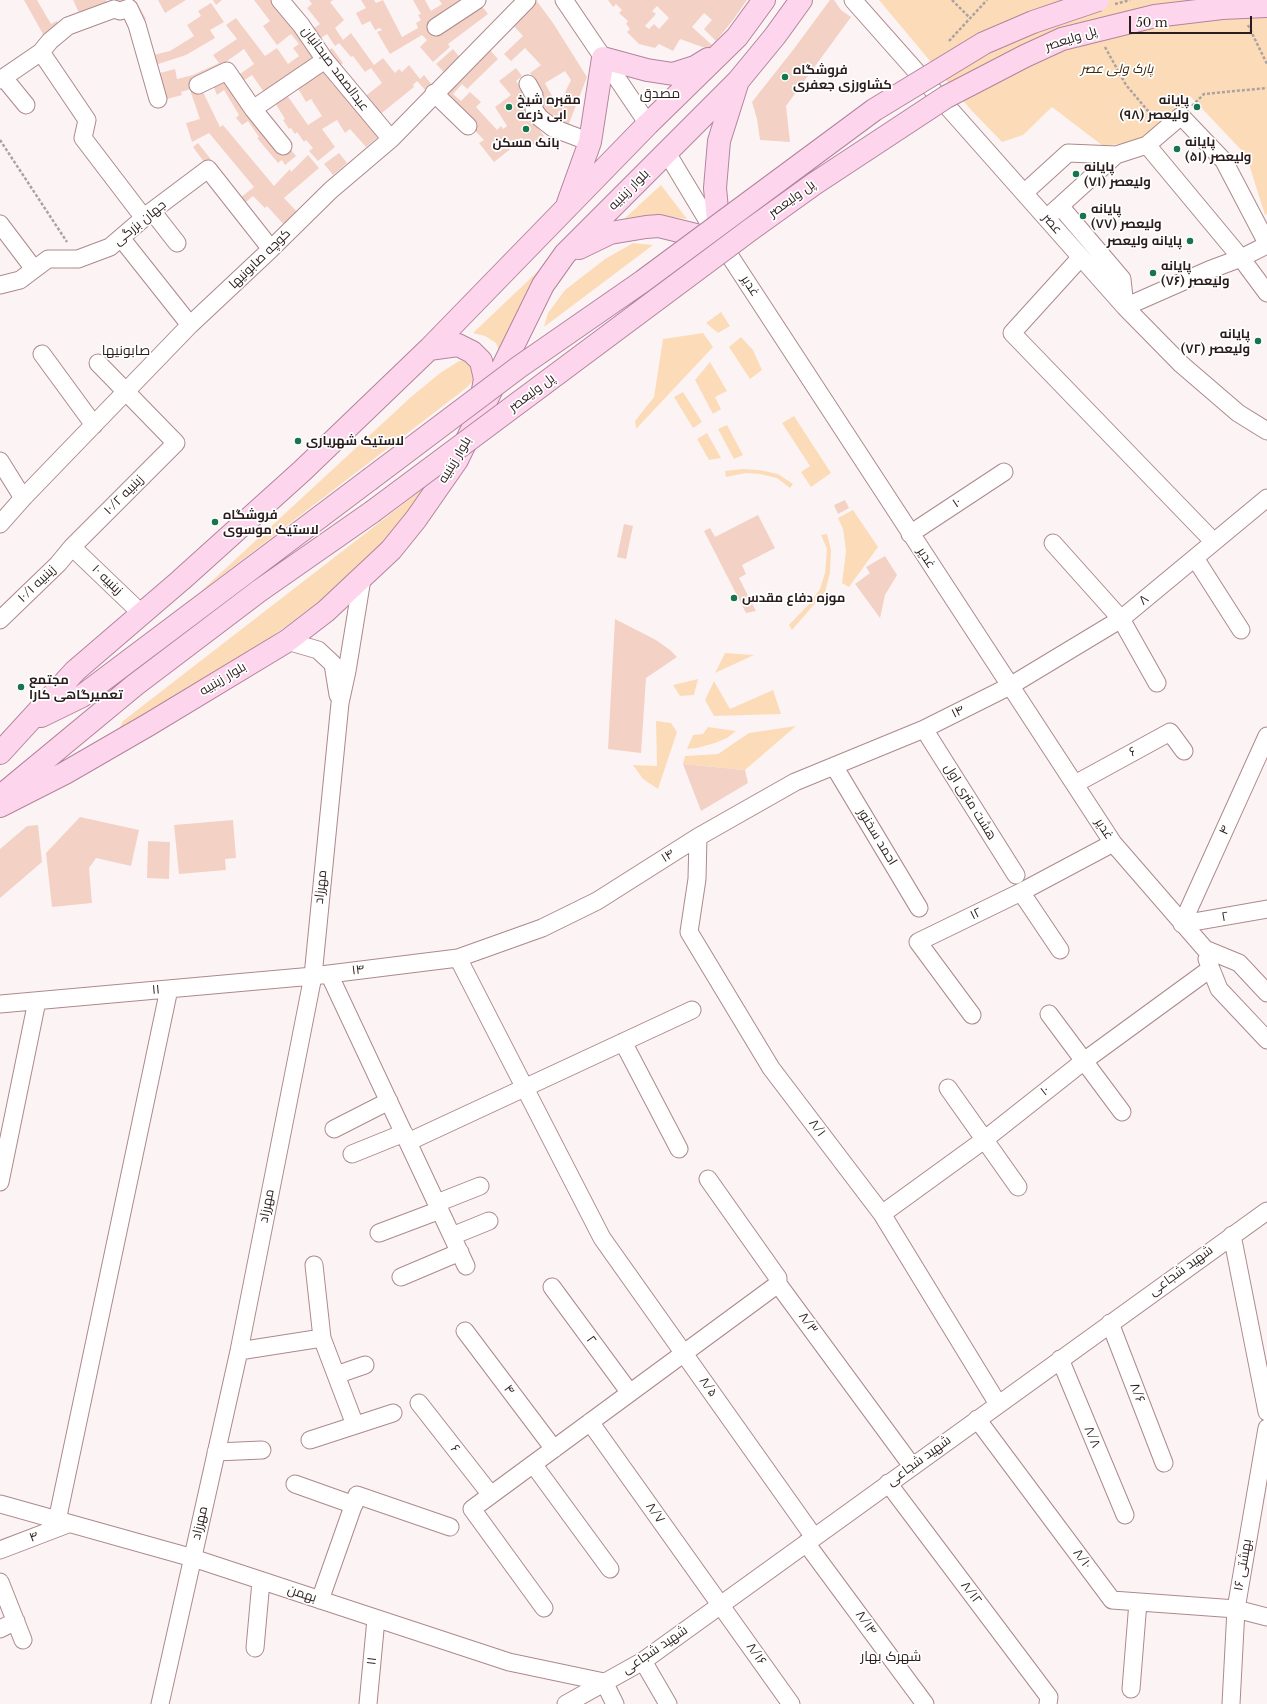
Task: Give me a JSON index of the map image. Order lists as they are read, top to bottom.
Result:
{
  "streets": {
    "main road": ["پل ولیعصر", "بلوار زینبیه"],
    "street": [
      "عبدالصمد صبحانیان",
      "جهان بزرگی",
      "عصر",
      "کوچه صابونیها",
      "غدیر",
      "زینبیه ۱۰/۲",
      "۱۰",
      "زینبیه ۱۰",
      "زینبیه ۱۰/۱",
      "۸",
      "۱۴",
      "۶",
      "هشت متری اول",
      "۴",
      "احمد سخنور",
      "مهرزاد",
      "۱۲",
      "۲",
      "۱۱",
      "۸/۱",
      "شهید شجاعی",
      "۸/۳",
      "۸/۵",
      "۸/۶",
      "۸/۸",
      "۸/۷",
      "۸/۱۰",
      "۱۶ بهشتی",
      "۸/۱۲",
      "بهمن",
      "۸/۱۴",
      "۸/۱۶"
    ]
  },
  "crossings": [
    ["عبدالصمد صبحانیان", "کوچه صابونیها"],
    ["بلوار زینبیه", "غدیر"],
    ["جهان بزرگی", "کوچه صابونیها"],
    ["کوچه صابونیها", "زینبیه ۱۰/۲"],
    ["غدیر", "۱۰"],
    ["غدیر", "۸"],
    ["غدیر", "۱۴"],
    ["غدیر", "۶"],
    ["غدیر", "۴"],
    ["غدیر", "۱۲"],
    ["غدیر", "۲"],
    ["زینبیه ۱۰/۲", "زینبیه ۱۰"],
    ["زینبیه ۱۰/۲", "زینبیه ۱۰/۱"],
    ["۱۰", "۸/۱"],
    ["زینبیه ۱۰", "زینبیه ۱۰/۱"],
    ["۸", "۱۴"],
    ["۱۴", "هشت متری اول"],
    ["۱۴", "احمد سخنور"],
    ["۱۴", "مهرزاد"],
    ["۱۴", "۱۱"],
    ["۱۴", "۸/۱"],
    ["۱۴", "۸/۵"],
    ["۴", "۲"],
    ["۴", "بهمن"],
    ["مهرزاد", "۱۱"],
    ["مهرزاد", "بهمن"],
    ["۱۱", "بهمن"],
    ["۸/۱", "شهید شجاعی"],
    ["شهید شجاعی", "۸/۳"],
    ["شهید شجاعی", "۸/۵"],
    ["شهید شجاعی", "۸/۶"],
    ["شهید شجاعی", "۸/۸"],
    ["شهید شجاعی", "۸/۷"],
    ["شهید شجاعی", "۸/۱۰"],
    ["شهید شجاعی", "۸/۱۲"],
    ["شهید شجاعی", "بهمن"],
    ["شهید شجاعی", "۸/۱۴"],
    ["شهید شجاعی", "۸/۱۶"],
    ["۸/۵", "۸/۱۴"],
    ["۸/۷", "۸/۱۶"],
    ["۸/۱۰", "۱۶ بهشتی"]
  ],
  "districts": ["مصدق", "صابونیها", "شهرک بهار"],
  "parks": ["پارک ولی عصر"],
  "places": [
    "فروشگاه کشاورزی جعفری",
    "مقبره شیخ ابی ذرعه",
    "پایانه ولیعصر (۹۸)",
    "بانک مسکن",
    "پایانه ولیعصر (۵۱)",
    "پایانه ولیعصر (۷۱)",
    "پایانه ولیعصر (۷۷)",
    "پایانه ولیعصر",
    "پایانه ولیعصر (۷۶)",
    "پایانه ولیعصر (۷۲)",
    "لاستیک شهریاری",
    "فروشگاه لاستیک موسوی",
    "موزه دفاع مقدس",
    "مجتمع تعمیرگاهی کارا"
  ],
  "scale_bar": "50 m"
}
